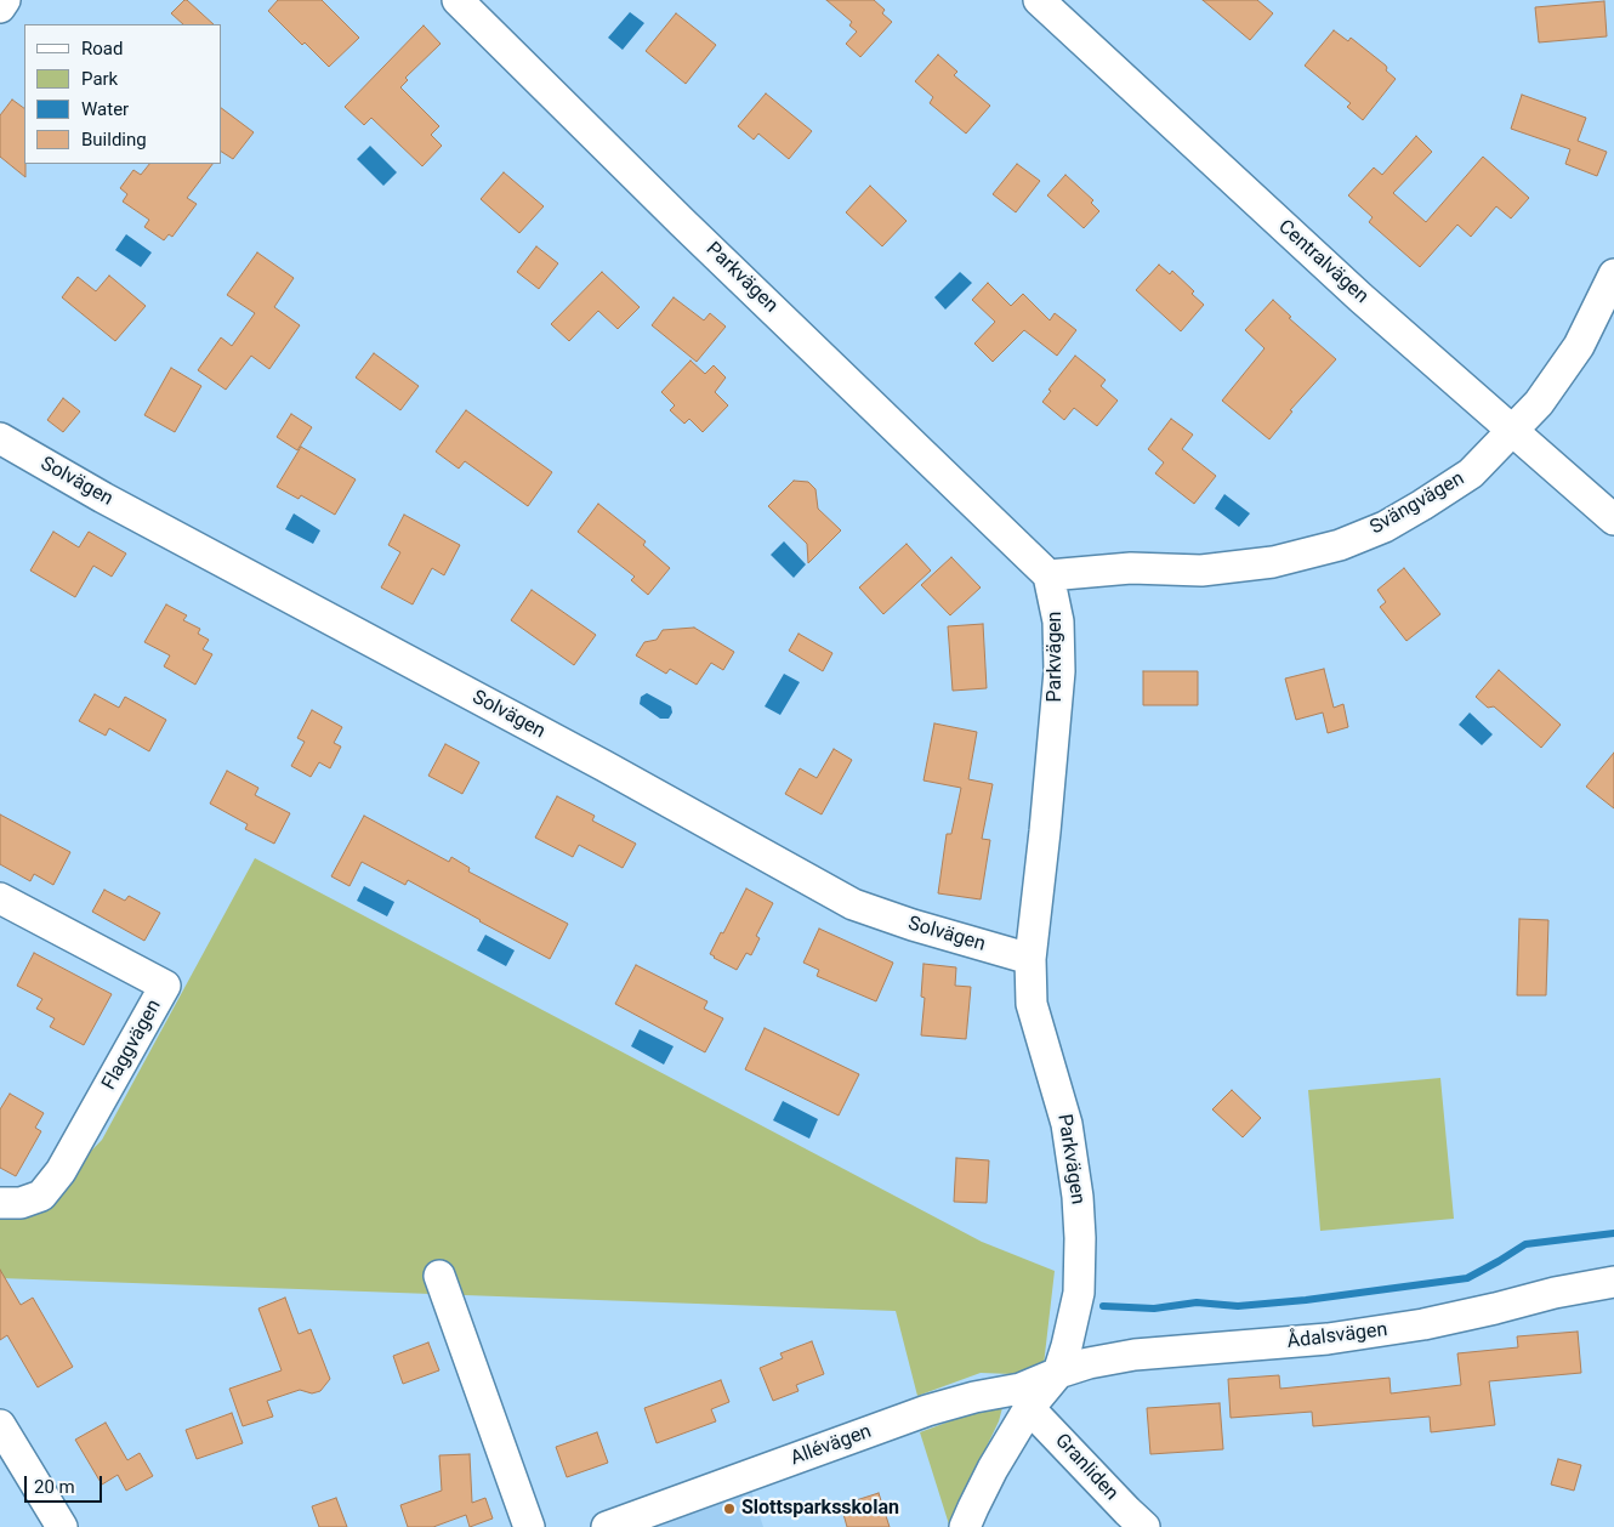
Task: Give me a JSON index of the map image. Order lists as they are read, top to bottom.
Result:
{
  "streets": {
    "street": [
      "Centralvägen",
      "Parkvägen",
      "Solvägen",
      "Svängvägen",
      "Flaggvägen",
      "Ådalsvägen",
      "Allévägen",
      "Granliden"
    ]
  },
  "crossings": [
    ["Centralvägen", "Svängvägen"],
    ["Parkvägen", "Solvägen"],
    ["Parkvägen", "Svängvägen"],
    ["Parkvägen", "Ådalsvägen"],
    ["Parkvägen", "Allévägen"],
    ["Parkvägen", "Granliden"],
    ["Ådalsvägen", "Allévägen"]
  ],
  "places": ["Slottsparksskolan"],
  "legend": [
    "Road",
    "Park",
    "Water",
    "Building"
  ],
  "scale_bar": "20 m"
}
